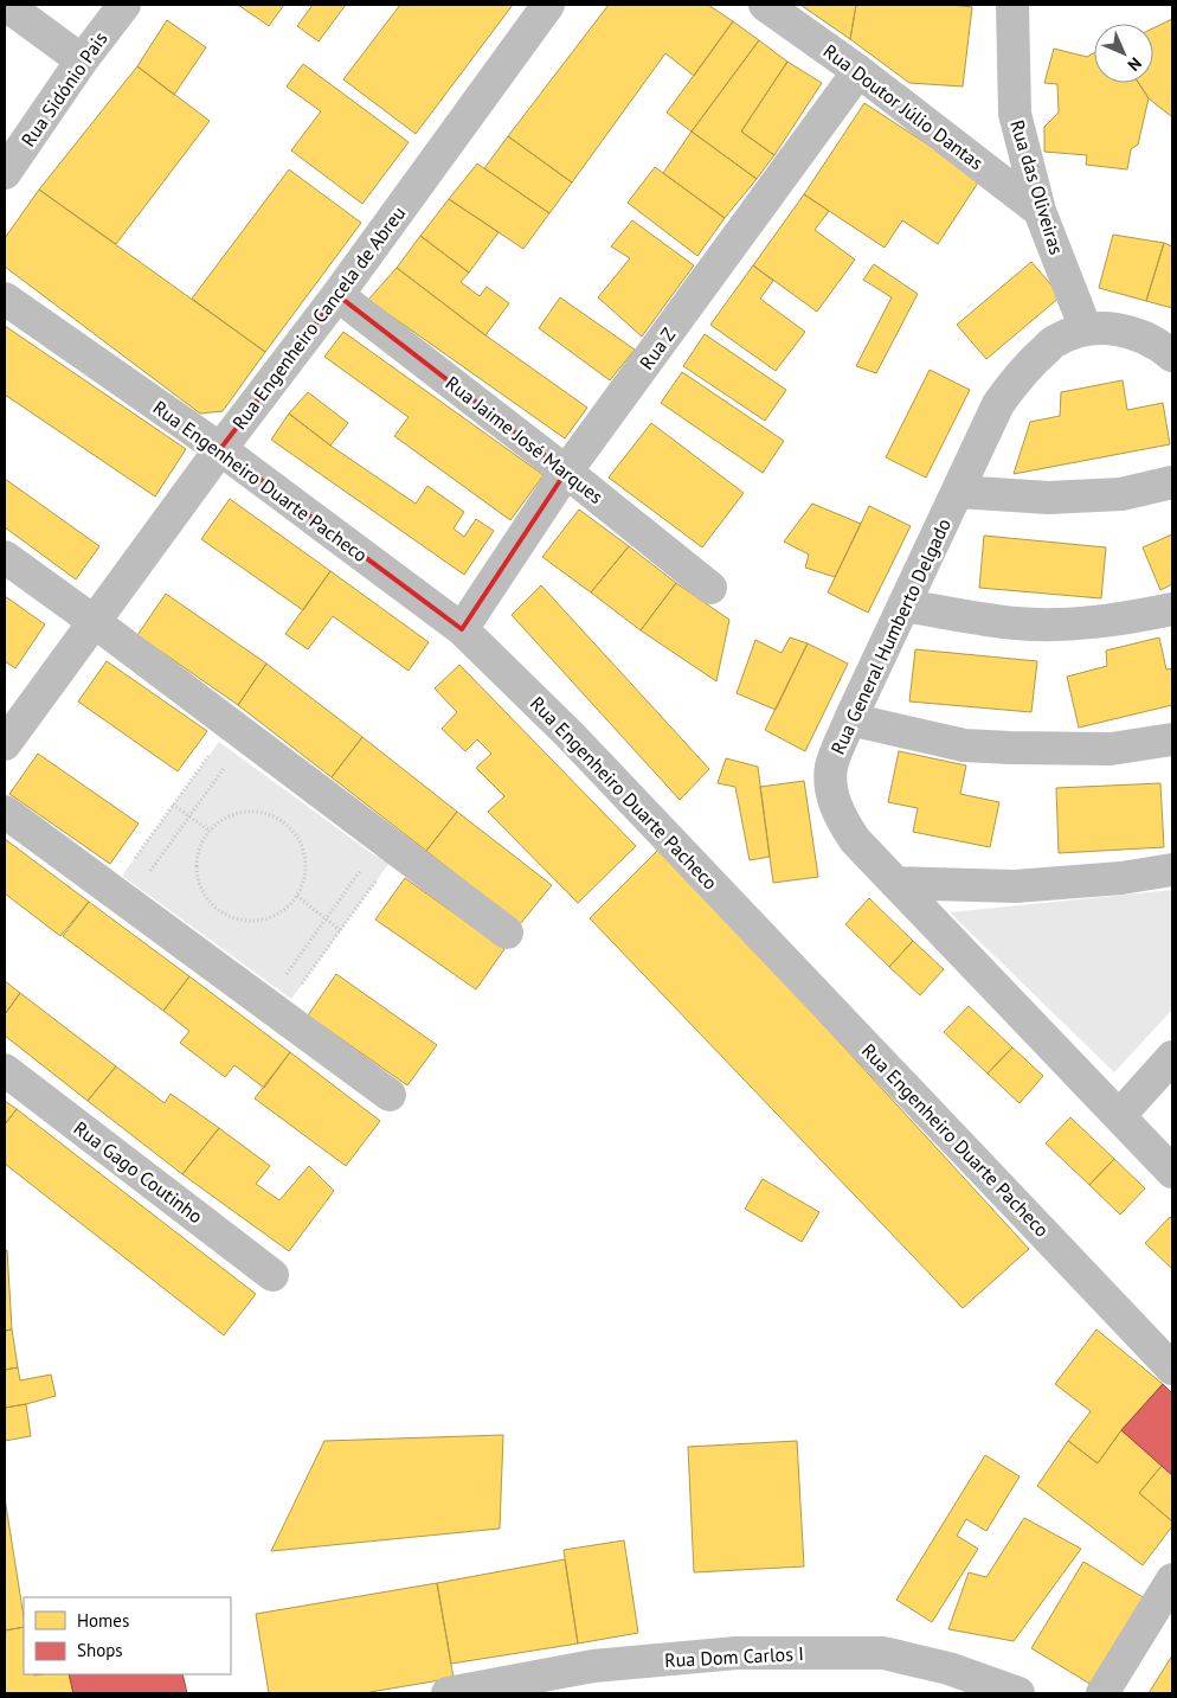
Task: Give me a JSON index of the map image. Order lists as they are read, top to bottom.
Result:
{
  "streets": {
    "street": [
      "Rua Sidónio Pais",
      "Rua Doutor Júlio Dantas",
      "Rua das Oliveiras",
      "Rua Engenheiro Cancela de Abreu",
      "Rua Z",
      "Rua Jaime José Marques",
      "Rua Engenheiro Duarte Pacheco",
      "Rua General Humberto Delgado",
      "Rua Gago Coutinho",
      "Rua Dom Carlos I"
    ]
  },
  "crossings": [
    ["Rua Doutor Júlio Dantas", "Rua das Oliveiras"],
    ["Rua Doutor Júlio Dantas", "Rua Z"],
    ["Rua das Oliveiras", "Rua General Humberto Delgado"],
    ["Rua Engenheiro Cancela de Abreu", "Rua Jaime José Marques"],
    ["Rua Engenheiro Cancela de Abreu", "Rua Engenheiro Duarte Pacheco"],
    ["Rua Z", "Rua Jaime José Marques"],
    ["Rua Z", "Rua Engenheiro Duarte Pacheco"]
  ],
  "legend": ["Homes", "Shops"],
  "north": "bottom right"
}
